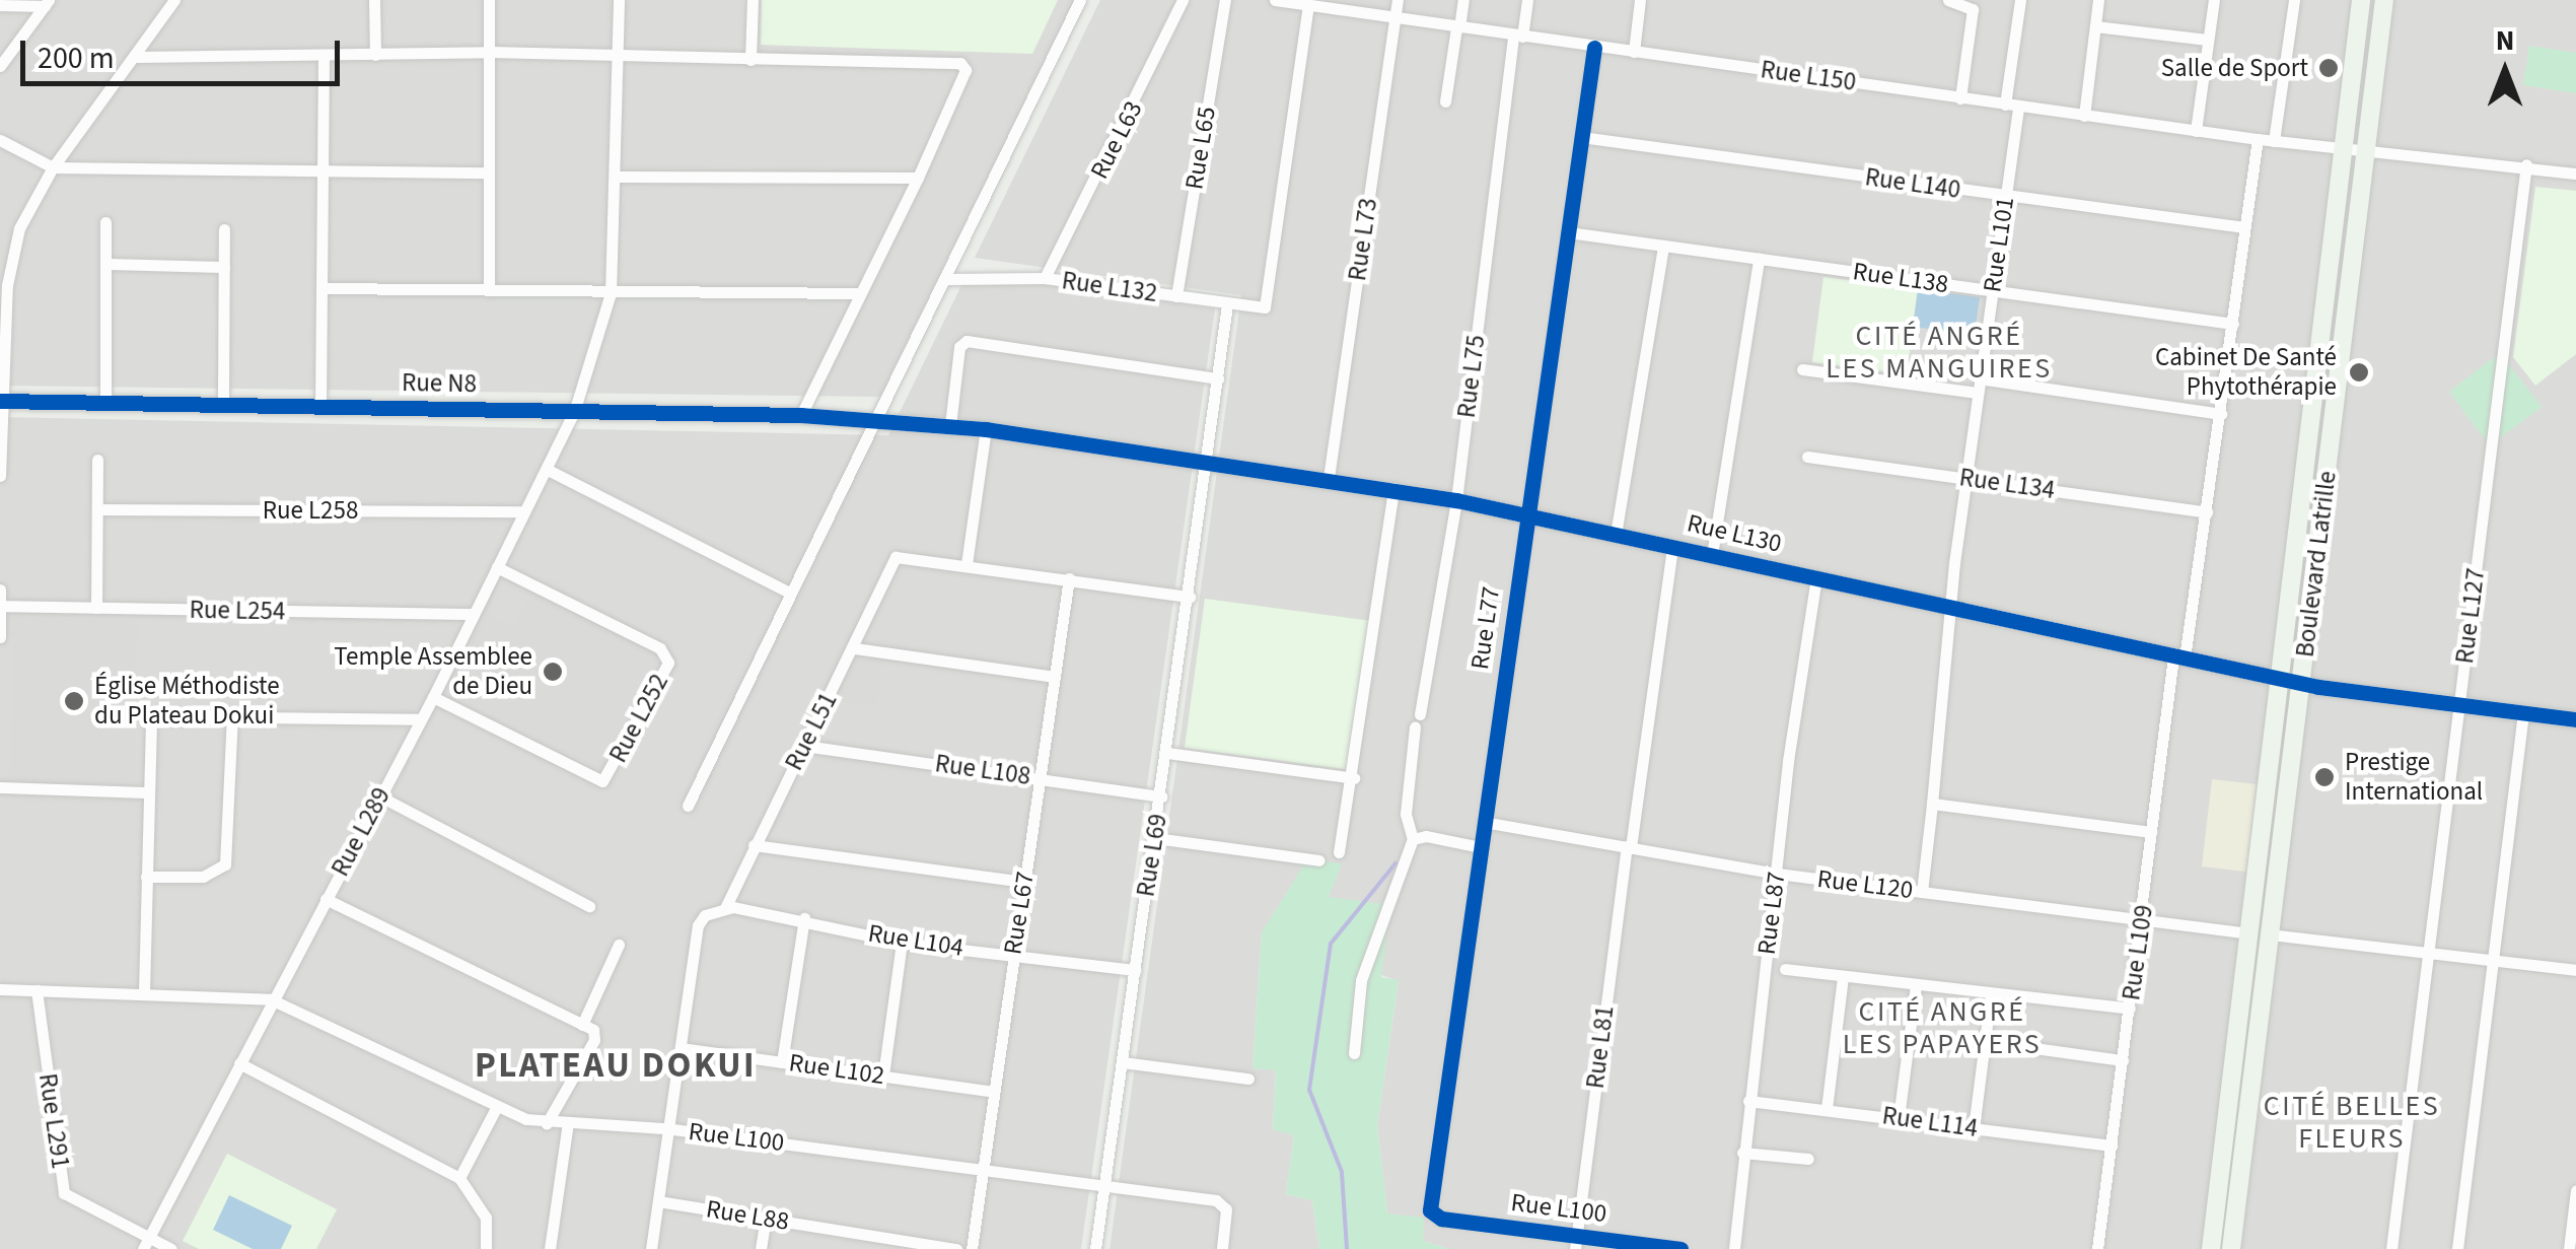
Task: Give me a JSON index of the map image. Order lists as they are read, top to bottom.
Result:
{
  "streets": {
    "main road": ["Boulevard Latrille"],
    "street": [
      "Rue L150",
      "Rue L63",
      "Rue L65",
      "Rue L140",
      "Rue L73",
      "Rue L101",
      "Rue L138",
      "Rue L132",
      "Rue L75",
      "Rue N8",
      "Rue L134",
      "Rue L258",
      "Rue L130",
      "Rue L254",
      "Rue L127",
      "Rue L77",
      "Rue L252",
      "Rue L51",
      "Rue L108",
      "Rue L289",
      "Rue L69",
      "Rue L120",
      "Rue L67",
      "Rue L87",
      "Rue L104",
      "Rue L109",
      "Rue L81",
      "Rue L102",
      "Rue L291",
      "Rue L114",
      "Rue L100",
      "Rue L88"
    ]
  },
  "crossings": [
    ["Rue L150", "Rue L73"],
    ["Rue L150", "Rue L101"],
    ["Rue L150", "Rue L132"],
    ["Rue L150", "Rue L75"],
    ["Rue L150", "Boulevard Latrille"],
    ["Rue L150", "Rue L127"],
    ["Rue L150", "Rue L77"],
    ["Rue L150", "Rue L109"],
    ["Rue L63", "Rue L132"],
    ["Rue L65", "Rue L132"],
    ["Rue L140", "Rue L101"],
    ["Rue L140", "Rue L77"],
    ["Rue L140", "Rue L109"],
    ["Rue L73", "Rue L130"],
    ["Rue L101", "Rue L138"],
    ["Rue L101", "Rue L134"],
    ["Rue L101", "Rue L130"],
    ["Rue L101", "Rue L120"],
    ["Rue L138", "Rue L77"],
    ["Rue L138", "Rue L109"],
    ["Rue L132", "Rue L69"],
    ["Rue L75", "Rue L130"],
    ["Rue N8", "Rue L130"],
    ["Rue N8", "Rue L289"],
    ["Rue L134", "Rue L109"],
    ["Rue L258", "Rue L289"],
    ["Rue L130", "Boulevard Latrille"],
    ["Rue L130", "Rue L127"],
    ["Rue L130", "Rue L77"],
    ["Rue L130", "Rue L69"],
    ["Rue L130", "Rue L87"],
    ["Rue L130", "Rue L109"],
    ["Rue L130", "Rue L81"],
    ["Boulevard Latrille", "Rue L120"],
    ["Rue L254", "Rue L289"],
    ["Rue L77", "Rue L120"],
    ["Rue L77", "Rue L100"],
    ["Rue L252", "Rue L289"],
    ["Rue L51", "Rue L108"],
    ["Rue L51", "Rue L104"],
    ["Rue L108", "Rue L69"],
    ["Rue L108", "Rue L67"],
    ["Rue L289", "Rue L291"],
    ["Rue L289", "Rue L100"],
    ["Rue L69", "Rue L104"],
    ["Rue L69", "Rue L100"],
    ["Rue L120", "Rue L87"],
    ["Rue L120", "Rue L109"],
    ["Rue L120", "Rue L81"],
    ["Rue L67", "Rue L104"],
    ["Rue L67", "Rue L102"],
    ["Rue L67", "Rue L100"],
    ["Rue L87", "Rue L114"],
    ["Rue L109", "Rue L114"],
    ["Rue L81", "Rue L100"]
  ],
  "districts": [
    "CITÉ ANGRÉ LES MANGUIRES",
    "CITÉ ANGRÉ LES PAPAYERS",
    "PLATEAU DOKUI",
    "CITÉ BELLES FLEURS"
  ],
  "places": [
    "Salle de Sport",
    "Cabinet De Santé Phytothérapie",
    "Temple Assemblee de Dieu",
    "Église Méthodiste du Plateau Dokui",
    "Prestige International"
  ],
  "scale_bar": "200 m",
  "north": "top"
}
